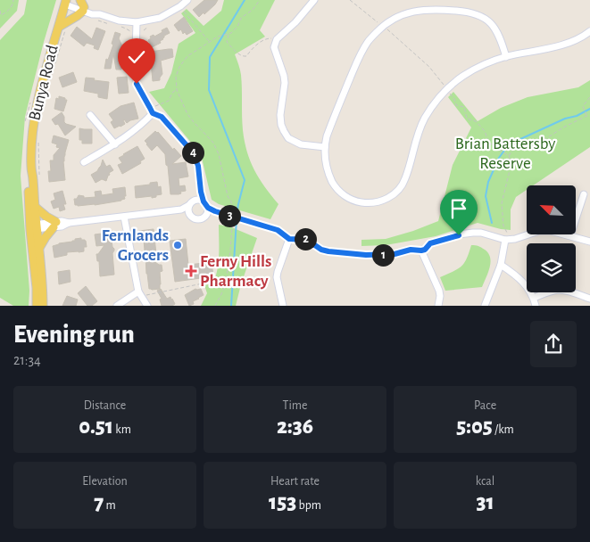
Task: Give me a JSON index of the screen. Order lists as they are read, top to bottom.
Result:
{
  "streets": {
    "main road": ["Bunya Road"]
  },
  "parks": ["Brian Battersby Reserve"],
  "places": {
    "other": ["Fernlands Grocers"],
    "health": ["Ferny Hills Pharmacy"]
  },
  "north": "top left",
  "page": {
    "pins": [
      "4",
      "3",
      "2",
      "1"
    ],
    "heading": ["Evening run", "21:34"],
    "stats": [
      ["Distance", "0.51 km"],
      ["Time", "2:36"],
      ["Pace", "5:05 /km"],
      ["Elevation", "7 m"],
      ["Heart rate", "153 bpm"],
      ["kcal", "31"]
    ]
  }
}
